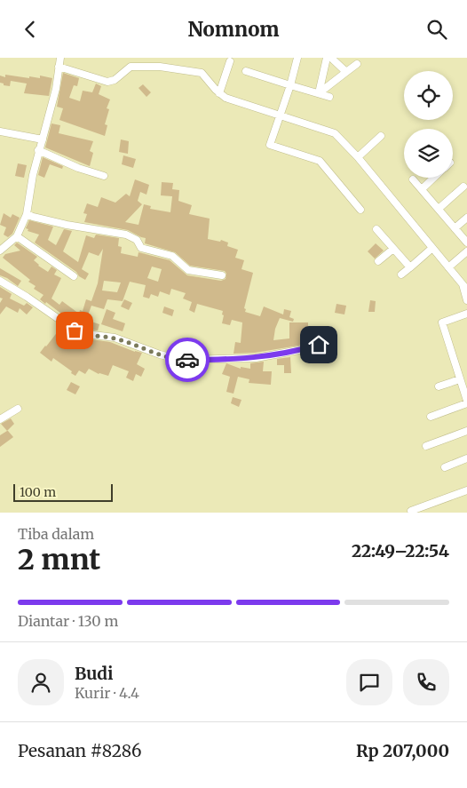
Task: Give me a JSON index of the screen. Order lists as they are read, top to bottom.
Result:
{
  "scale_bar": "100 m",
  "page": {
    "header": "Nomnom",
    "scale": "100 m",
    "heading": ["2 mnt", "Tiba dalam", "22:49–22:54"],
    "panel": [
      "Budi",
      "Kurir · 4.4",
      "Pesanan #8286",
      "Rp 207,000"
    ],
    "bar": "Diantar · 130 m"
  }
}
